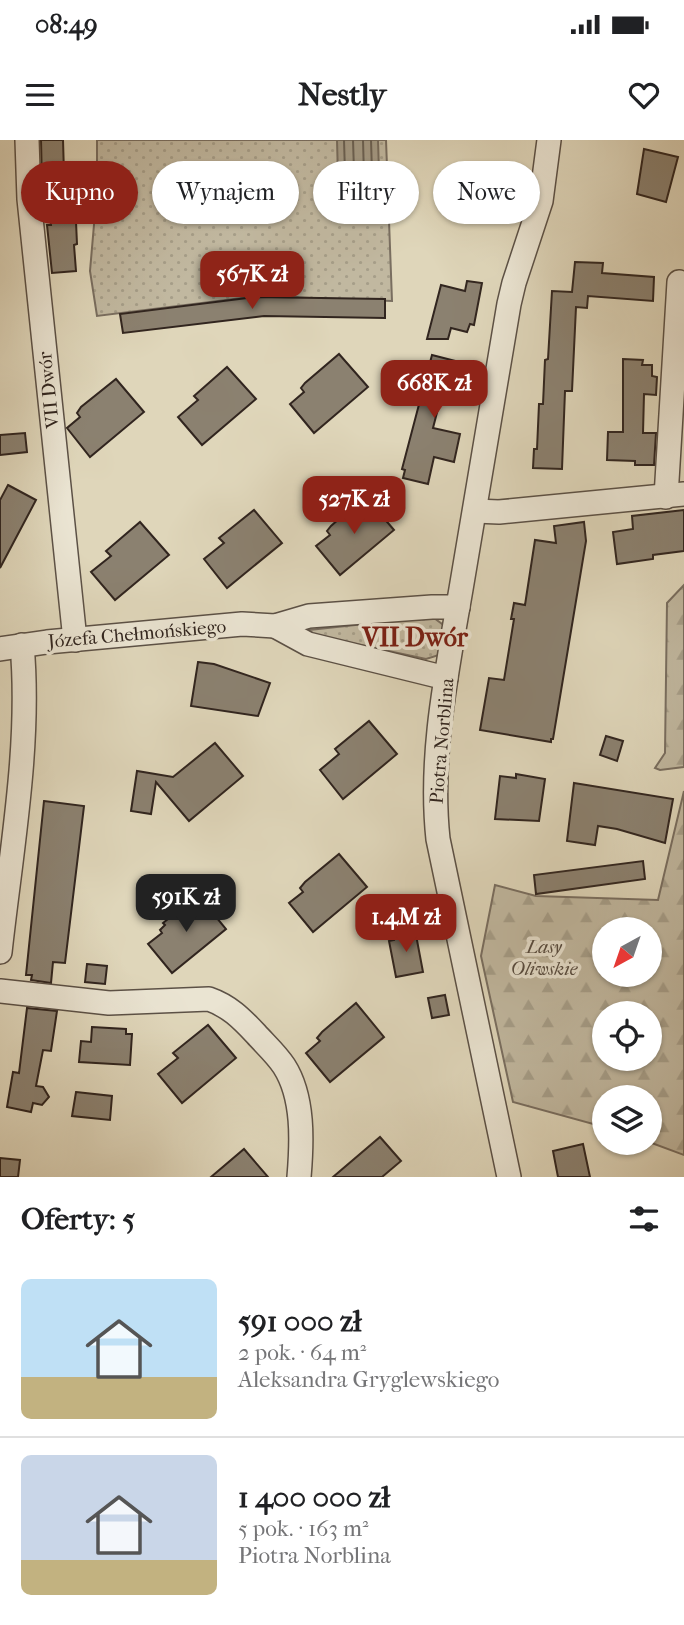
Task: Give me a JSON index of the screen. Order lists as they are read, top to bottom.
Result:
{
  "streets": {
    "street": ["VII Dwór", "Józefa Chełmońskiego", "Piotra Norblina"]
  },
  "crossings": [
    ["VII Dwór", "Józefa Chełmońskiego"],
    ["Józefa Chełmońskiego", "Piotra Norblina"]
  ],
  "districts": ["VII Dwór"],
  "parks": ["Lasy Oliwskie"],
  "north": "bottom left",
  "page": {
    "status": "08:49",
    "header": "Nestly",
    "chip": [
      "Kupno",
      "Wynajem",
      "Filtry",
      "Nowe"
    ],
    "price": [
      "567K zł",
      "668K zł",
      "527K zł",
      "591K zł",
      "1.4M zł"
    ],
    "heading": "Oferty: 5",
    "list": [
      {
        "name": "591 000 zł",
        "note": "2 pok. · 64 m² · Aleksandra Gryglewskiego"
      },
      {
        "name": "1 400 000 zł",
        "note": "5 pok. · 163 m² · Piotra Norblina"
      }
    ]
  }
}
